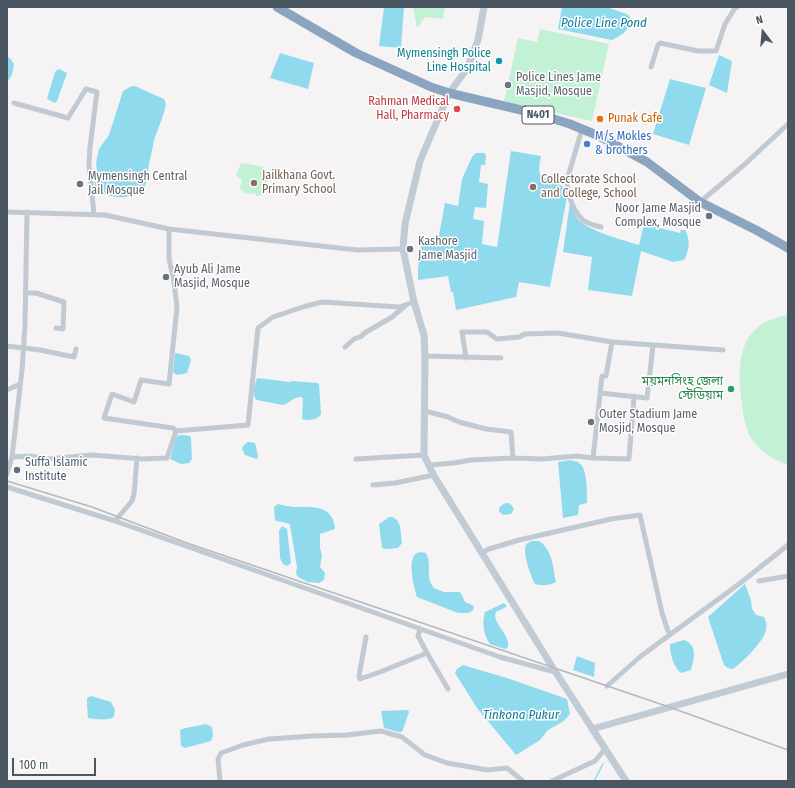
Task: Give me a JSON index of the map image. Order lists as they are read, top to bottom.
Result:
{
  "streets": {
    "highway": ["N401"]
  },
  "water": ["Police Line Pond", "Tinkona Pukur"],
  "places": [
    "Mymensingh Police Line Hospital",
    "Police Lines Jame Masjid, Mosque",
    "Rahman Medical Hall, Pharmacy",
    "Punak Cafe",
    "M/s Mokles & brothers",
    "Jailkhana Govt. Primary School",
    "Mymensingh Central Jail Mosque",
    "Collectorate School and College, School",
    "Noor Jame Masjid Complex, Mosque",
    "Kashore Jame Masjid",
    "Ayub Ali Jame Masjid, Mosque",
    "ময়মনসিংহ জেলা স্টেডিয়াম",
    "Outer Stadium Jame Mosjid, Mosque",
    "Suffa Islamic Institute"
  ],
  "scale_bar": "100 m",
  "north": "top"
}
